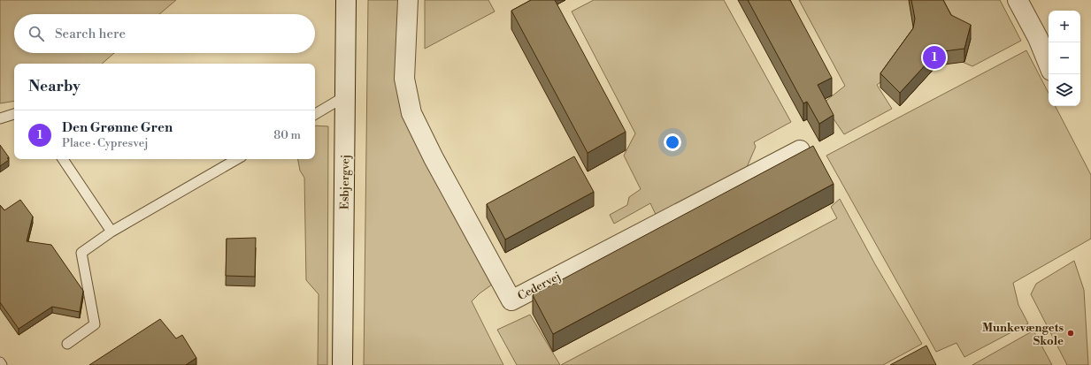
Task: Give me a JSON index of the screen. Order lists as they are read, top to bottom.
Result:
{
  "streets": {
    "street": ["Esbjergvej", "Cedervej"]
  },
  "places": ["Munkevængets Skole"],
  "page": {
    "map_buttons": ["+", "−"],
    "search": "Search here",
    "pins": "1",
    "heading": "Nearby",
    "list": [
      {
        "mark": "1",
        "name": "Den Grønne Gren",
        "note": "Place · Cypresvej",
        "value": "80 m"
      }
    ]
  }
}
